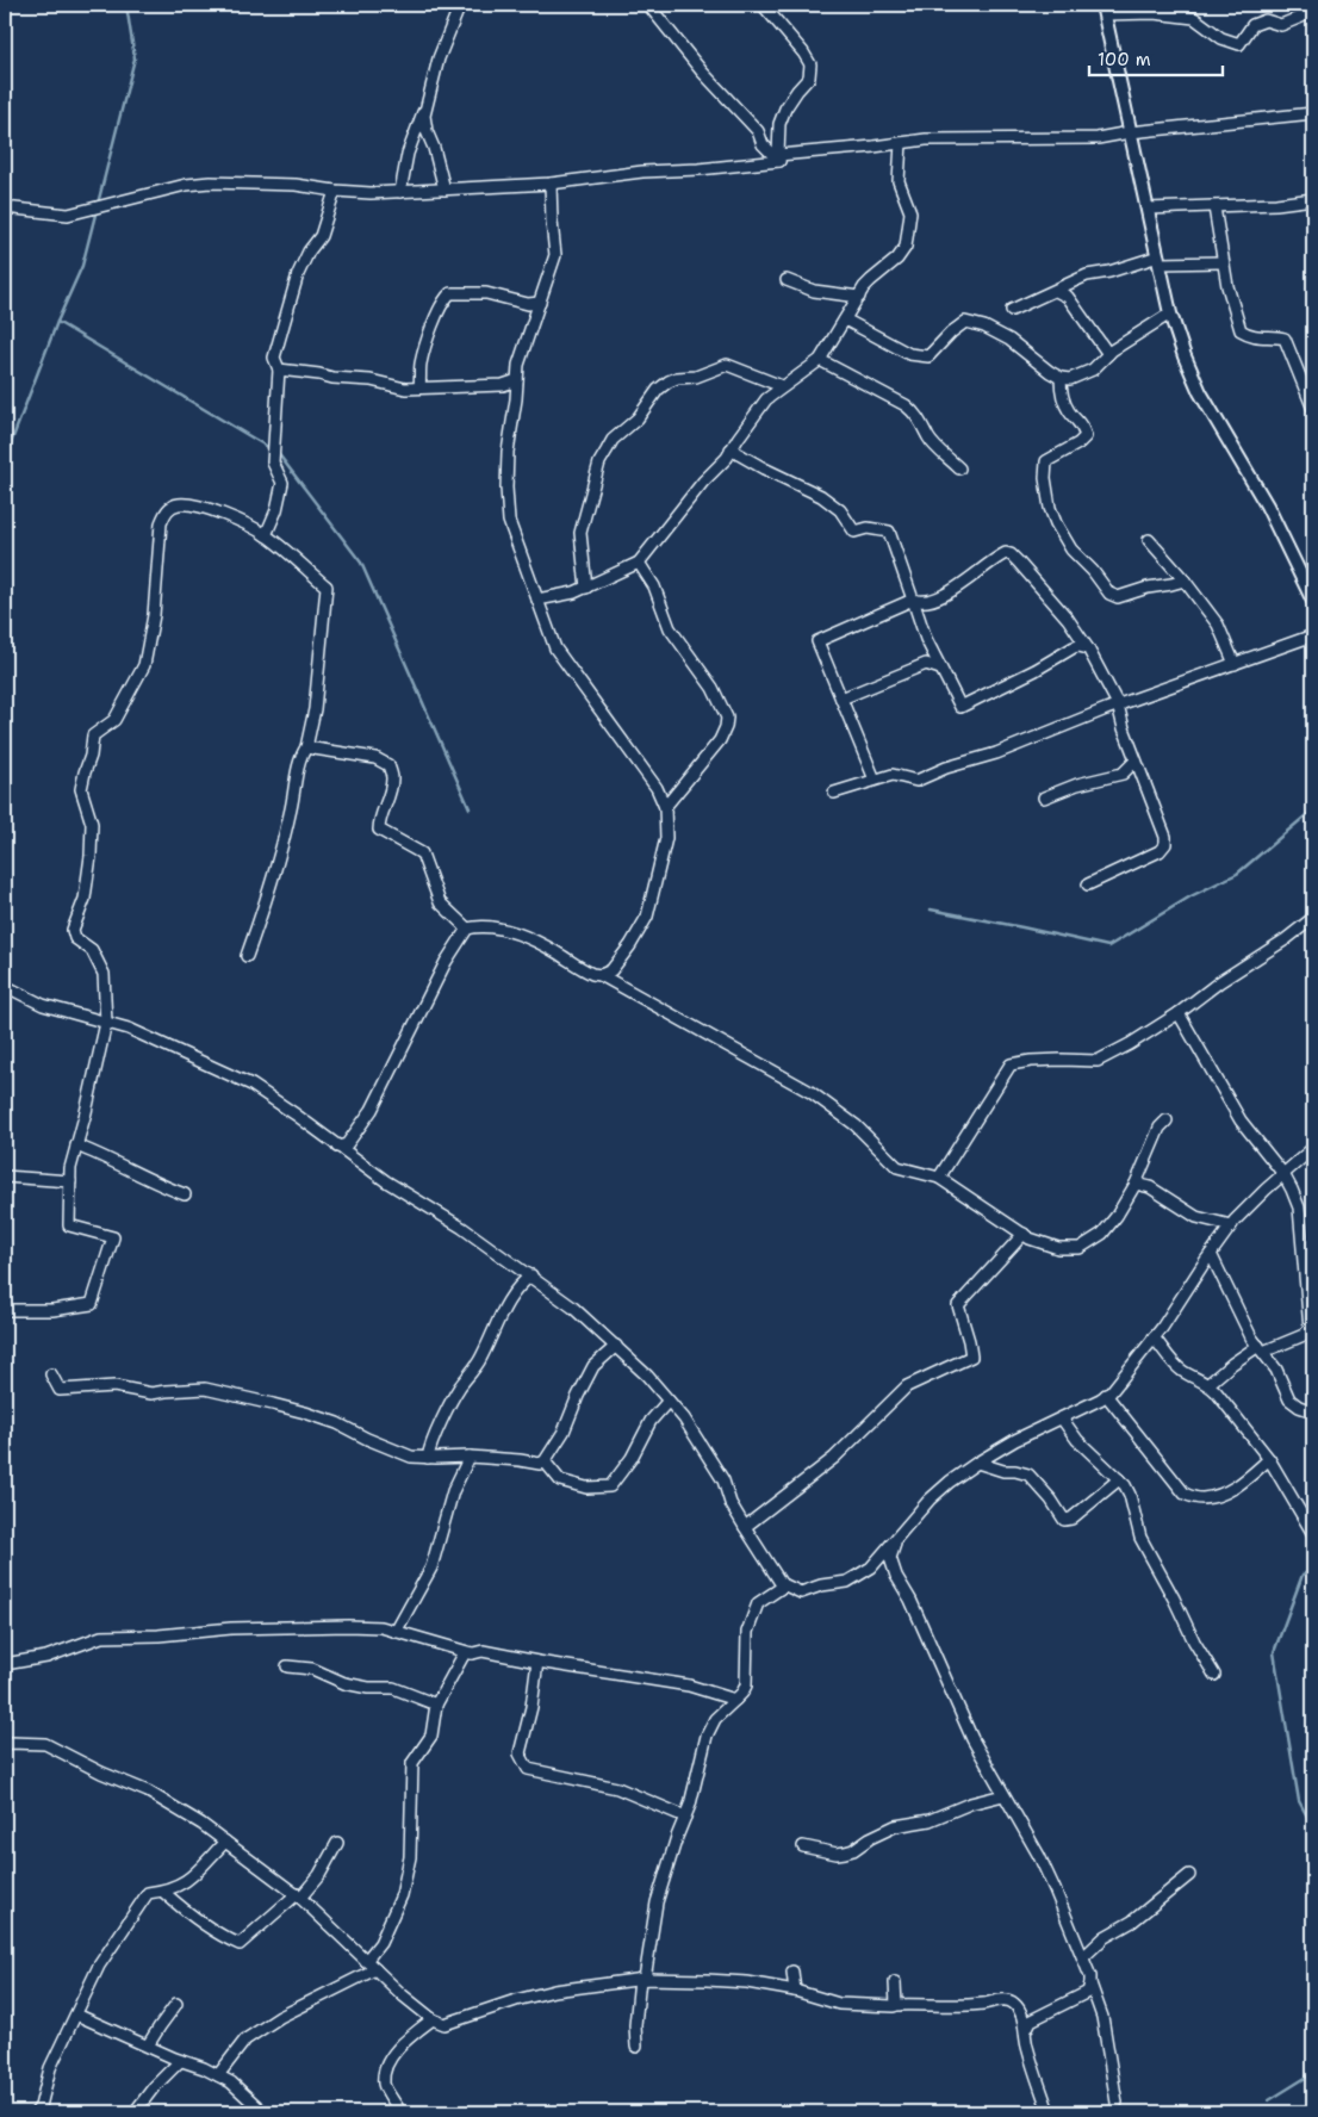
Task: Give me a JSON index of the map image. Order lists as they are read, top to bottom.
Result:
{
  "scale_bar": "100 m"
}
